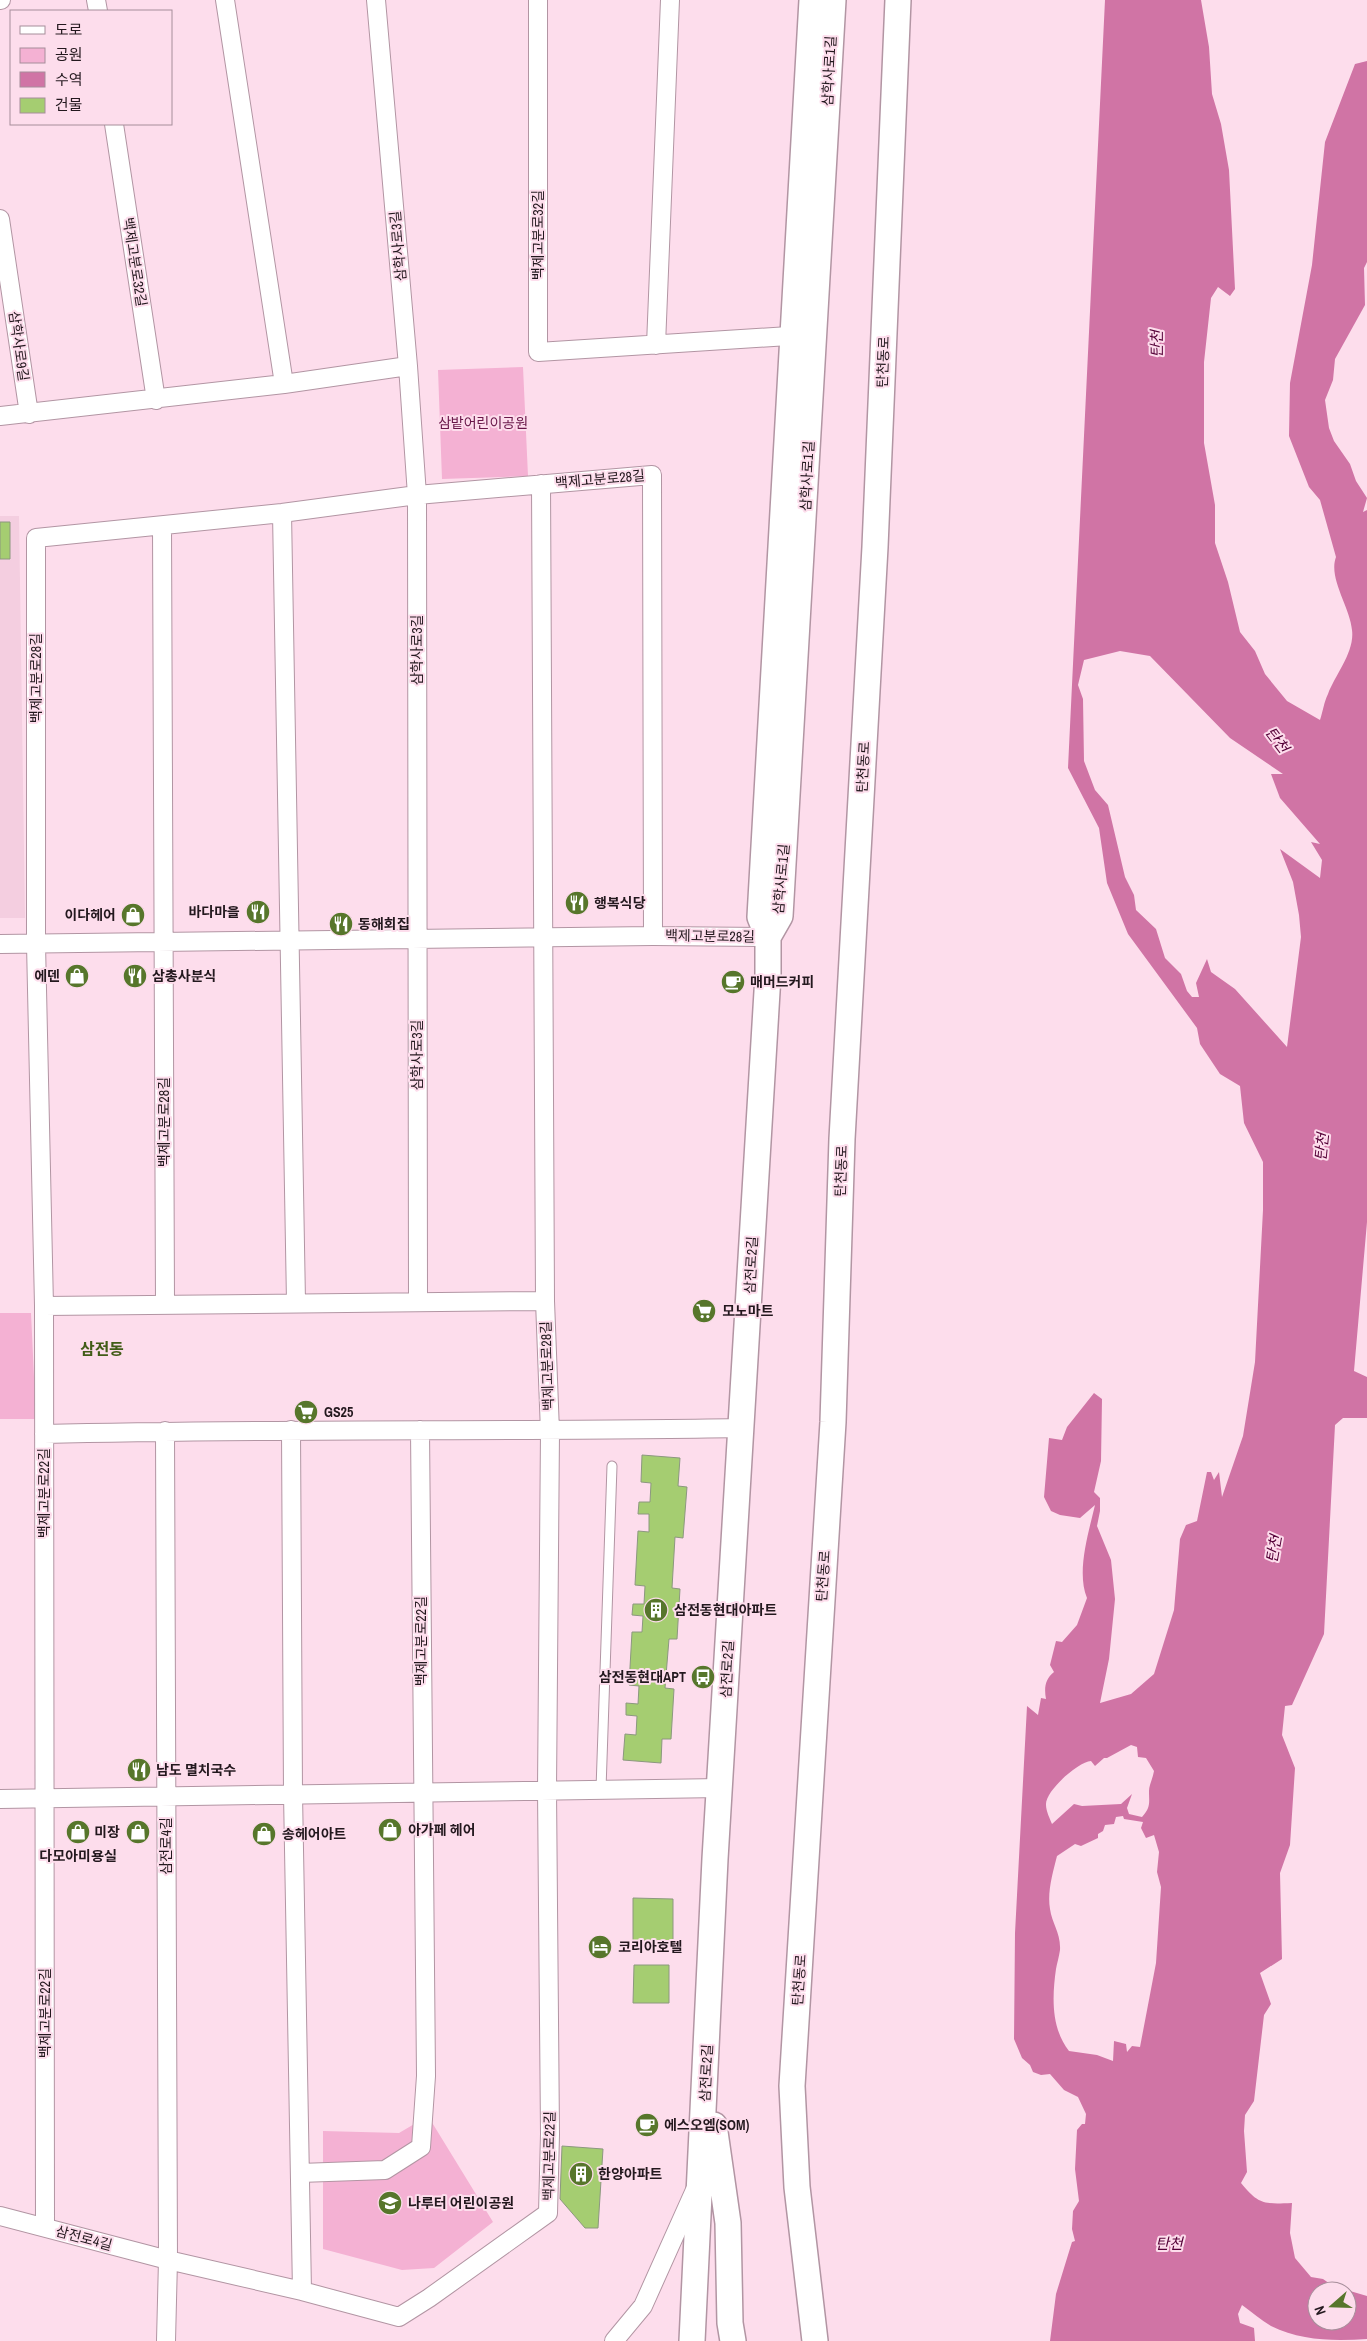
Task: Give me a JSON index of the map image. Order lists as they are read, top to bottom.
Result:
{
  "streets": {
    "street": [
      "삼학사로1길",
      "백제고분로32길",
      "삼학사로3길",
      "삼학사로9길",
      "탄천동로",
      "백제고분로28길",
      "삼전로2길",
      "백제고분로22길",
      "삼전로4길"
    ]
  },
  "crossings": [
    ["삼학사로1길", "백제고분로32길"],
    ["삼학사로1길", "백제고분로28길"],
    ["삼학사로1길", "삼전로2길"],
    ["삼학사로3길", "백제고분로28길"],
    ["백제고분로28길", "삼전로2길"],
    ["백제고분로28길", "백제고분로22길"],
    ["삼전로2길", "백제고분로22길"],
    ["백제고분로22길", "삼전로4길"]
  ],
  "districts": ["삼전동"],
  "water": ["탄천"],
  "parks": ["삼밭어린이공원"],
  "places": {
    "restaurant": [
      "행복식당",
      "바다마을",
      "동해회집",
      "삼총사분식",
      "남도 멸치국수"
    ],
    "shop": [
      "이다헤어",
      "에덴",
      "아가페 헤어",
      "다모아미용실",
      "미장",
      "송헤어아트"
    ],
    "cafe": ["매머드커피", "에스오엠(SOM)"],
    "supermarket": ["모노마트", "GS25"],
    "building": ["삼전동현대아파트", "한양아파트"],
    "bus stop": ["삼전동현대APT"],
    "hotel": ["코리아호텔"],
    "school or university": ["나루터 어린이공원"]
  },
  "legend": [
    "도로",
    "공원",
    "수역",
    "건물"
  ],
  "north": "left"
}
